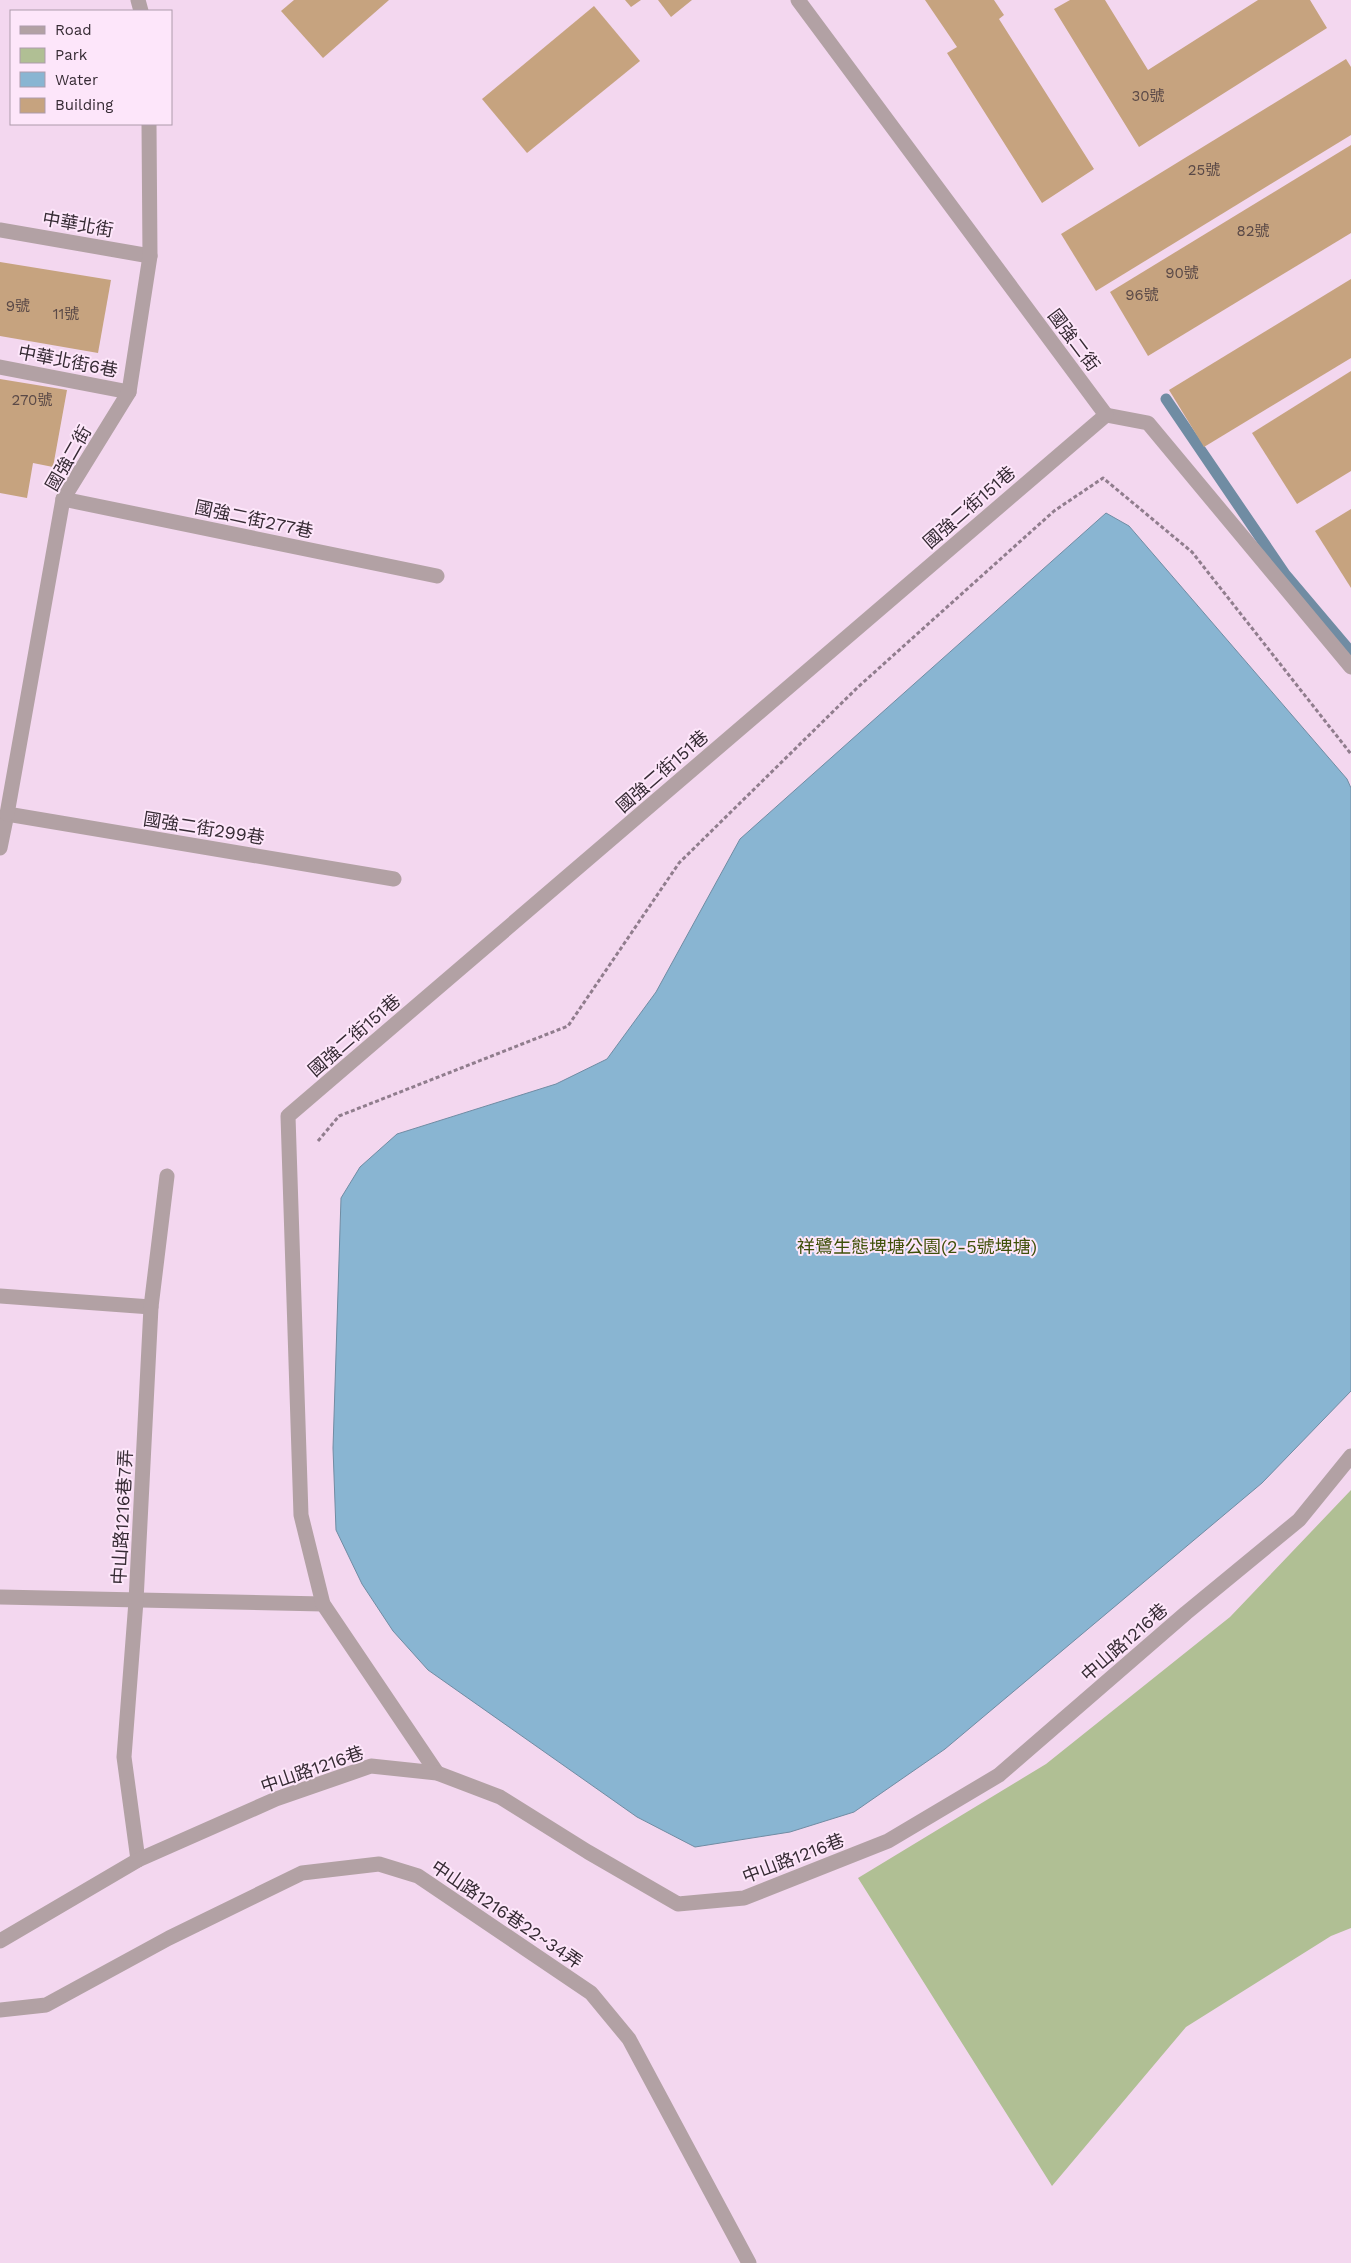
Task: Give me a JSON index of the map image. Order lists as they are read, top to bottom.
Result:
{
  "streets": {
    "street": [
      "中華北街",
      "國強二街",
      "中華北街6巷",
      "國強二街151巷",
      "國強二街277巷",
      "國強二街299巷",
      "中山路1216巷7弄",
      "中山路1216巷",
      "中山路1216巷22~34弄"
    ]
  },
  "crossings": [
    ["中華北街", "國強二街"],
    ["國強二街", "中華北街6巷"],
    ["國強二街", "國強二街151巷"],
    ["國強二街", "國強二街277巷"],
    ["國強二街", "國強二街299巷"],
    ["中山路1216巷7弄", "中山路1216巷"]
  ],
  "parks": ["祥鷺生態埤塘公園(2-5號埤塘)"],
  "house_numbers": [
    "30號",
    "25號",
    "82號",
    "90號",
    "96號",
    "9號",
    "11號",
    "270號"
  ],
  "legend": [
    "Road",
    "Park",
    "Water",
    "Building"
  ]
}
